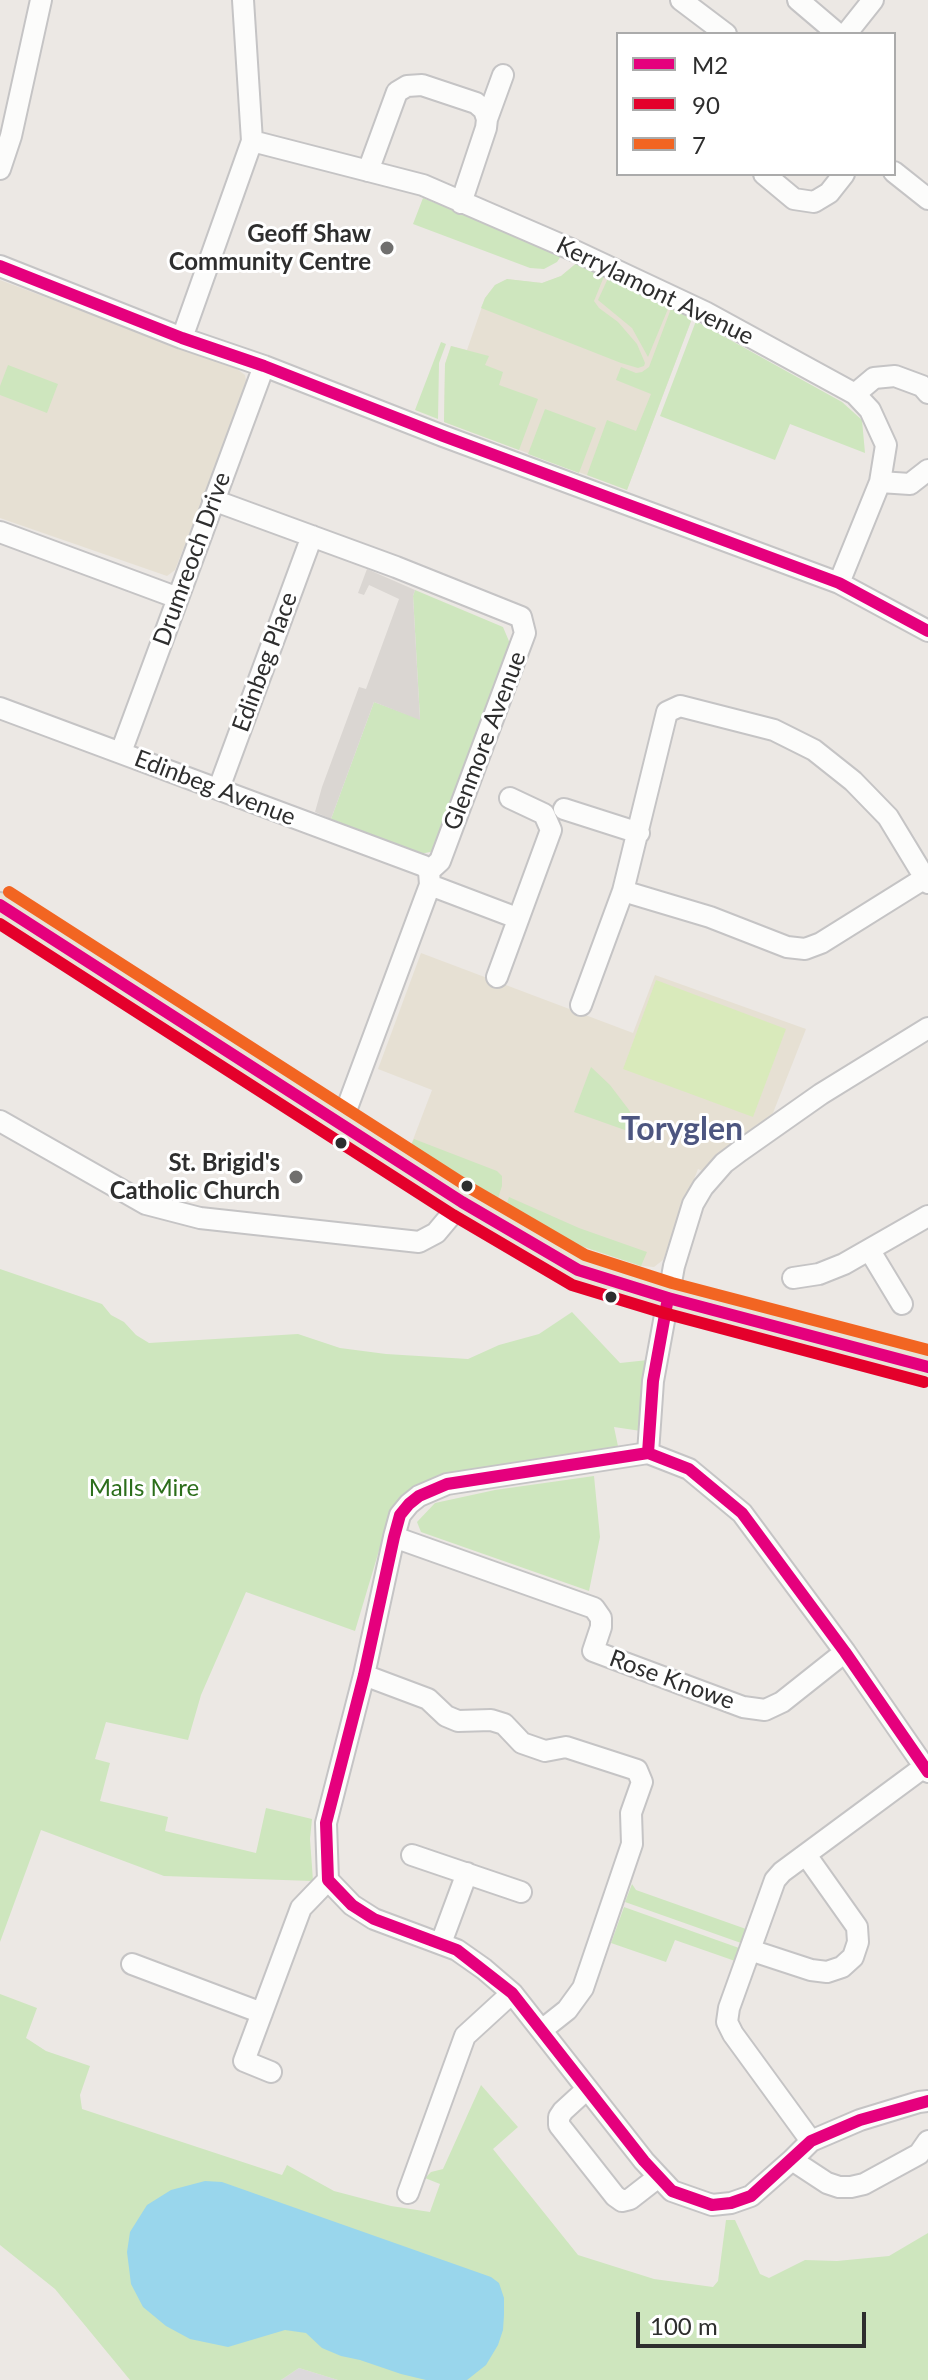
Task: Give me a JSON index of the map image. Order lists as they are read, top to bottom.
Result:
{
  "streets": {
    "street": [
      "Kerrylamont Avenue",
      "Drumreoch Drive",
      "Edinbeg Place",
      "Glenmore Avenue",
      "Edinbeg Avenue",
      "Rose Knowe"
    ]
  },
  "crossings": [
    ["Drumreoch Drive", "Glenmore Avenue"],
    ["Drumreoch Drive", "Edinbeg Avenue"],
    ["Edinbeg Place", "Glenmore Avenue"],
    ["Edinbeg Place", "Edinbeg Avenue"],
    ["Glenmore Avenue", "Edinbeg Avenue"]
  ],
  "districts": ["Toryglen"],
  "parks": ["Malls Mire"],
  "places": ["Geoff Shaw Community Centre", "St. Brigid's Catholic Church"],
  "lines": ["transit line M2", "transit line 7", "transit line 90"],
  "legend": ["M2", "90", "7"],
  "scale_bar": "100 m"
}
